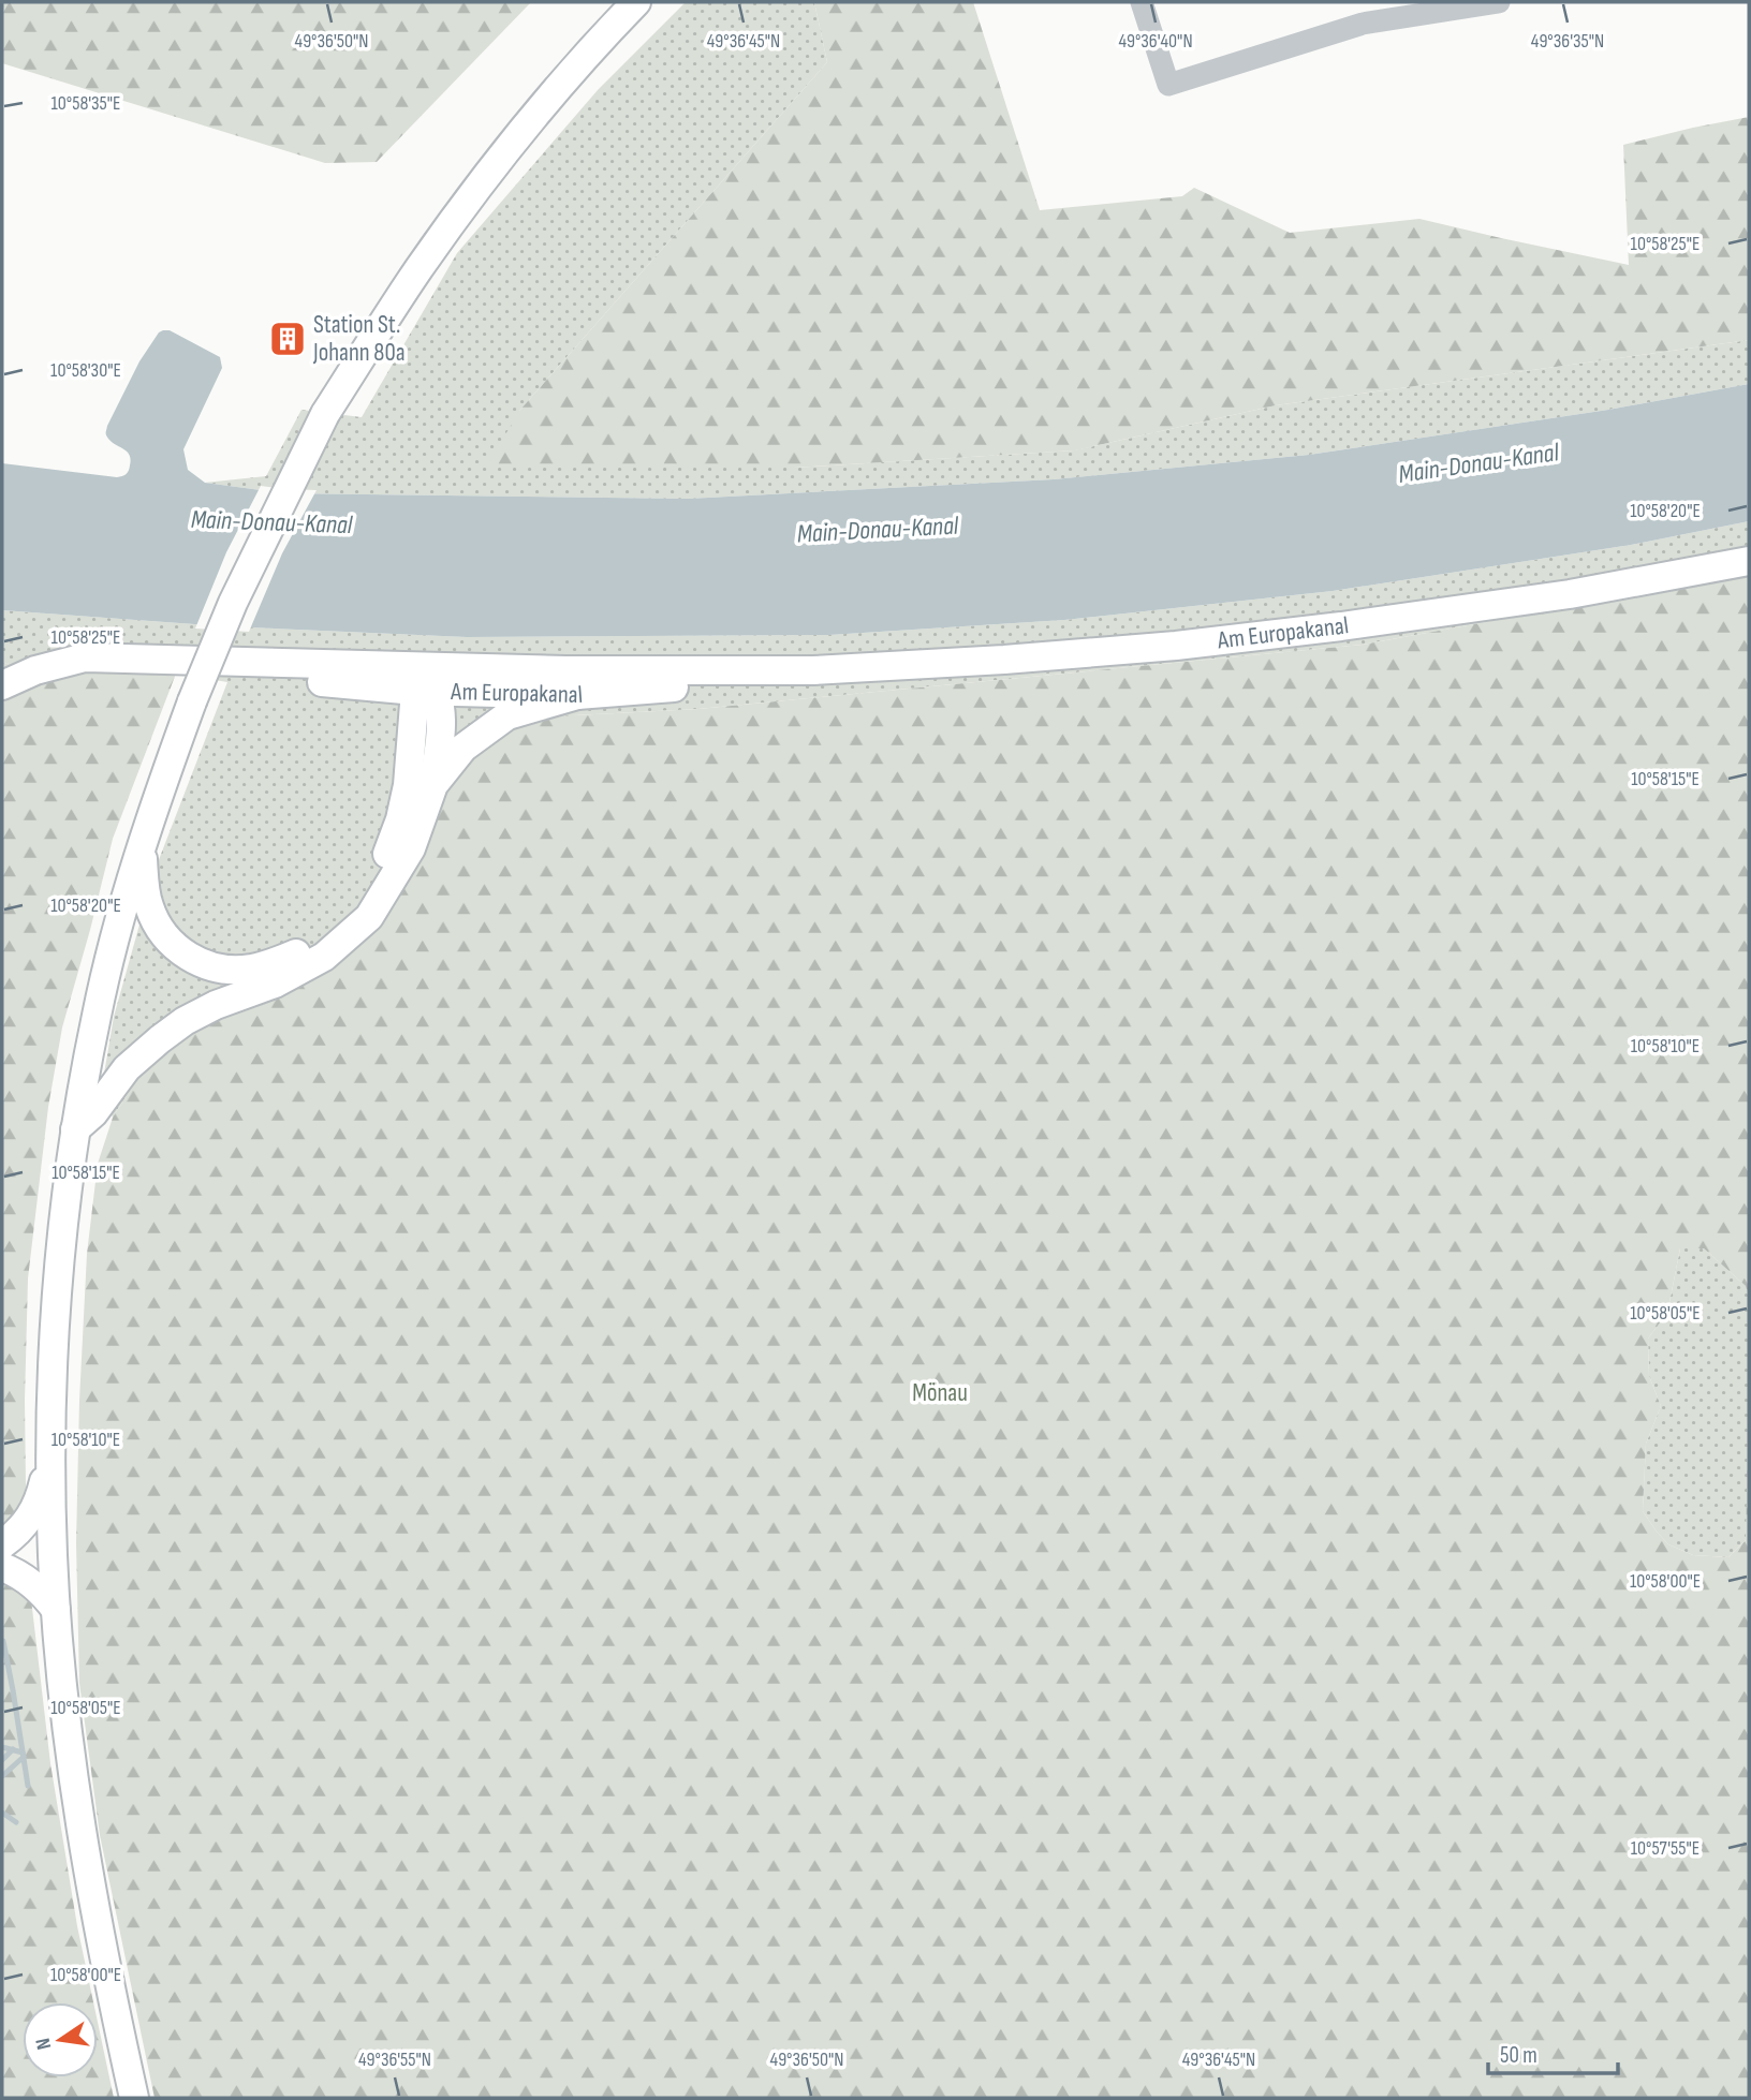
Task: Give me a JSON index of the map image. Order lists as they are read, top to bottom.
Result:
{
  "streets": {
    "main road": ["Am Europakanal"]
  },
  "water": ["Main-Donau-Kanal"],
  "parks": ["Mönau"],
  "places": {
    "building": ["Station St. Johann 80a"]
  },
  "scale_bar": "50 m",
  "north": "left",
  "coordinates": [
    "49°36'50\"N",
    "49°36'45\"N",
    "49°36'40\"N",
    "49°36'35\"N",
    "10°58'35\"E",
    "10°58'25\"E",
    "10°58'30\"E",
    "10°58'20\"E",
    "10°58'15\"E",
    "10°58'10\"E",
    "10°58'05\"E",
    "10°58'00\"E",
    "10°57'55\"E",
    "49°36'55\"N"
  ]
}
